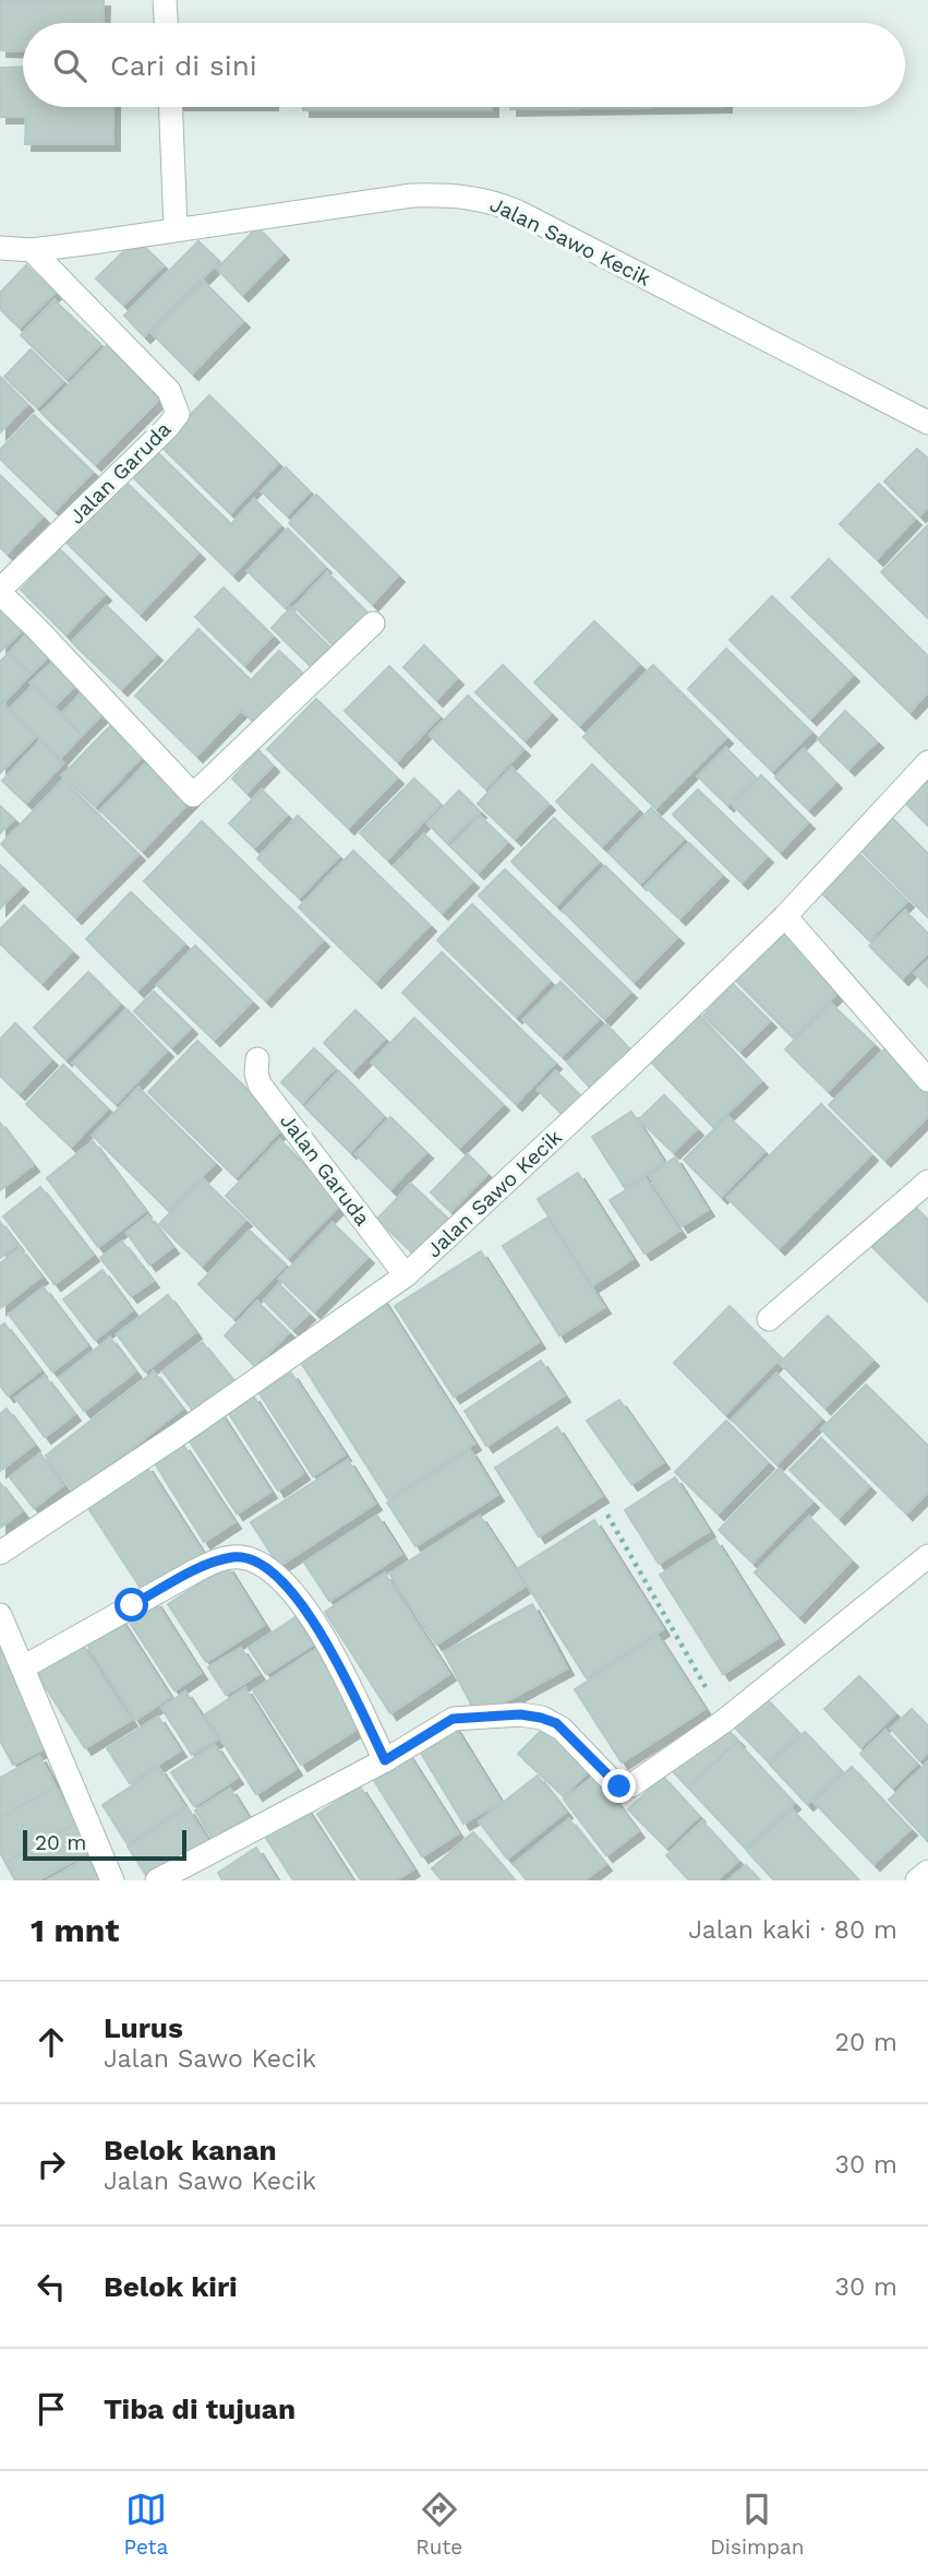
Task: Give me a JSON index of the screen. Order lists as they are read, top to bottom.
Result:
{
  "streets": {
    "street": ["Jalan Sawo Kecik", "Jalan Garuda"]
  },
  "crossings": [
    ["Jalan Sawo Kecik", "Jalan Garuda"]
  ],
  "scale_bar": "20 m",
  "page": {
    "search": "Cari di sini",
    "scale": "20 m",
    "heading": ["1 mnt", "Jalan kaki · 80 m"],
    "list": [
      ["Lurus", "Jalan Sawo Kecik", "20 m"],
      ["Belok kanan", "Jalan Sawo Kecik", "30 m"],
      ["Belok kiri", "30 m"],
      "Tiba di tujuan"
    ],
    "nav": ["Peta", "Rute", "Disimpan"]
  }
}
